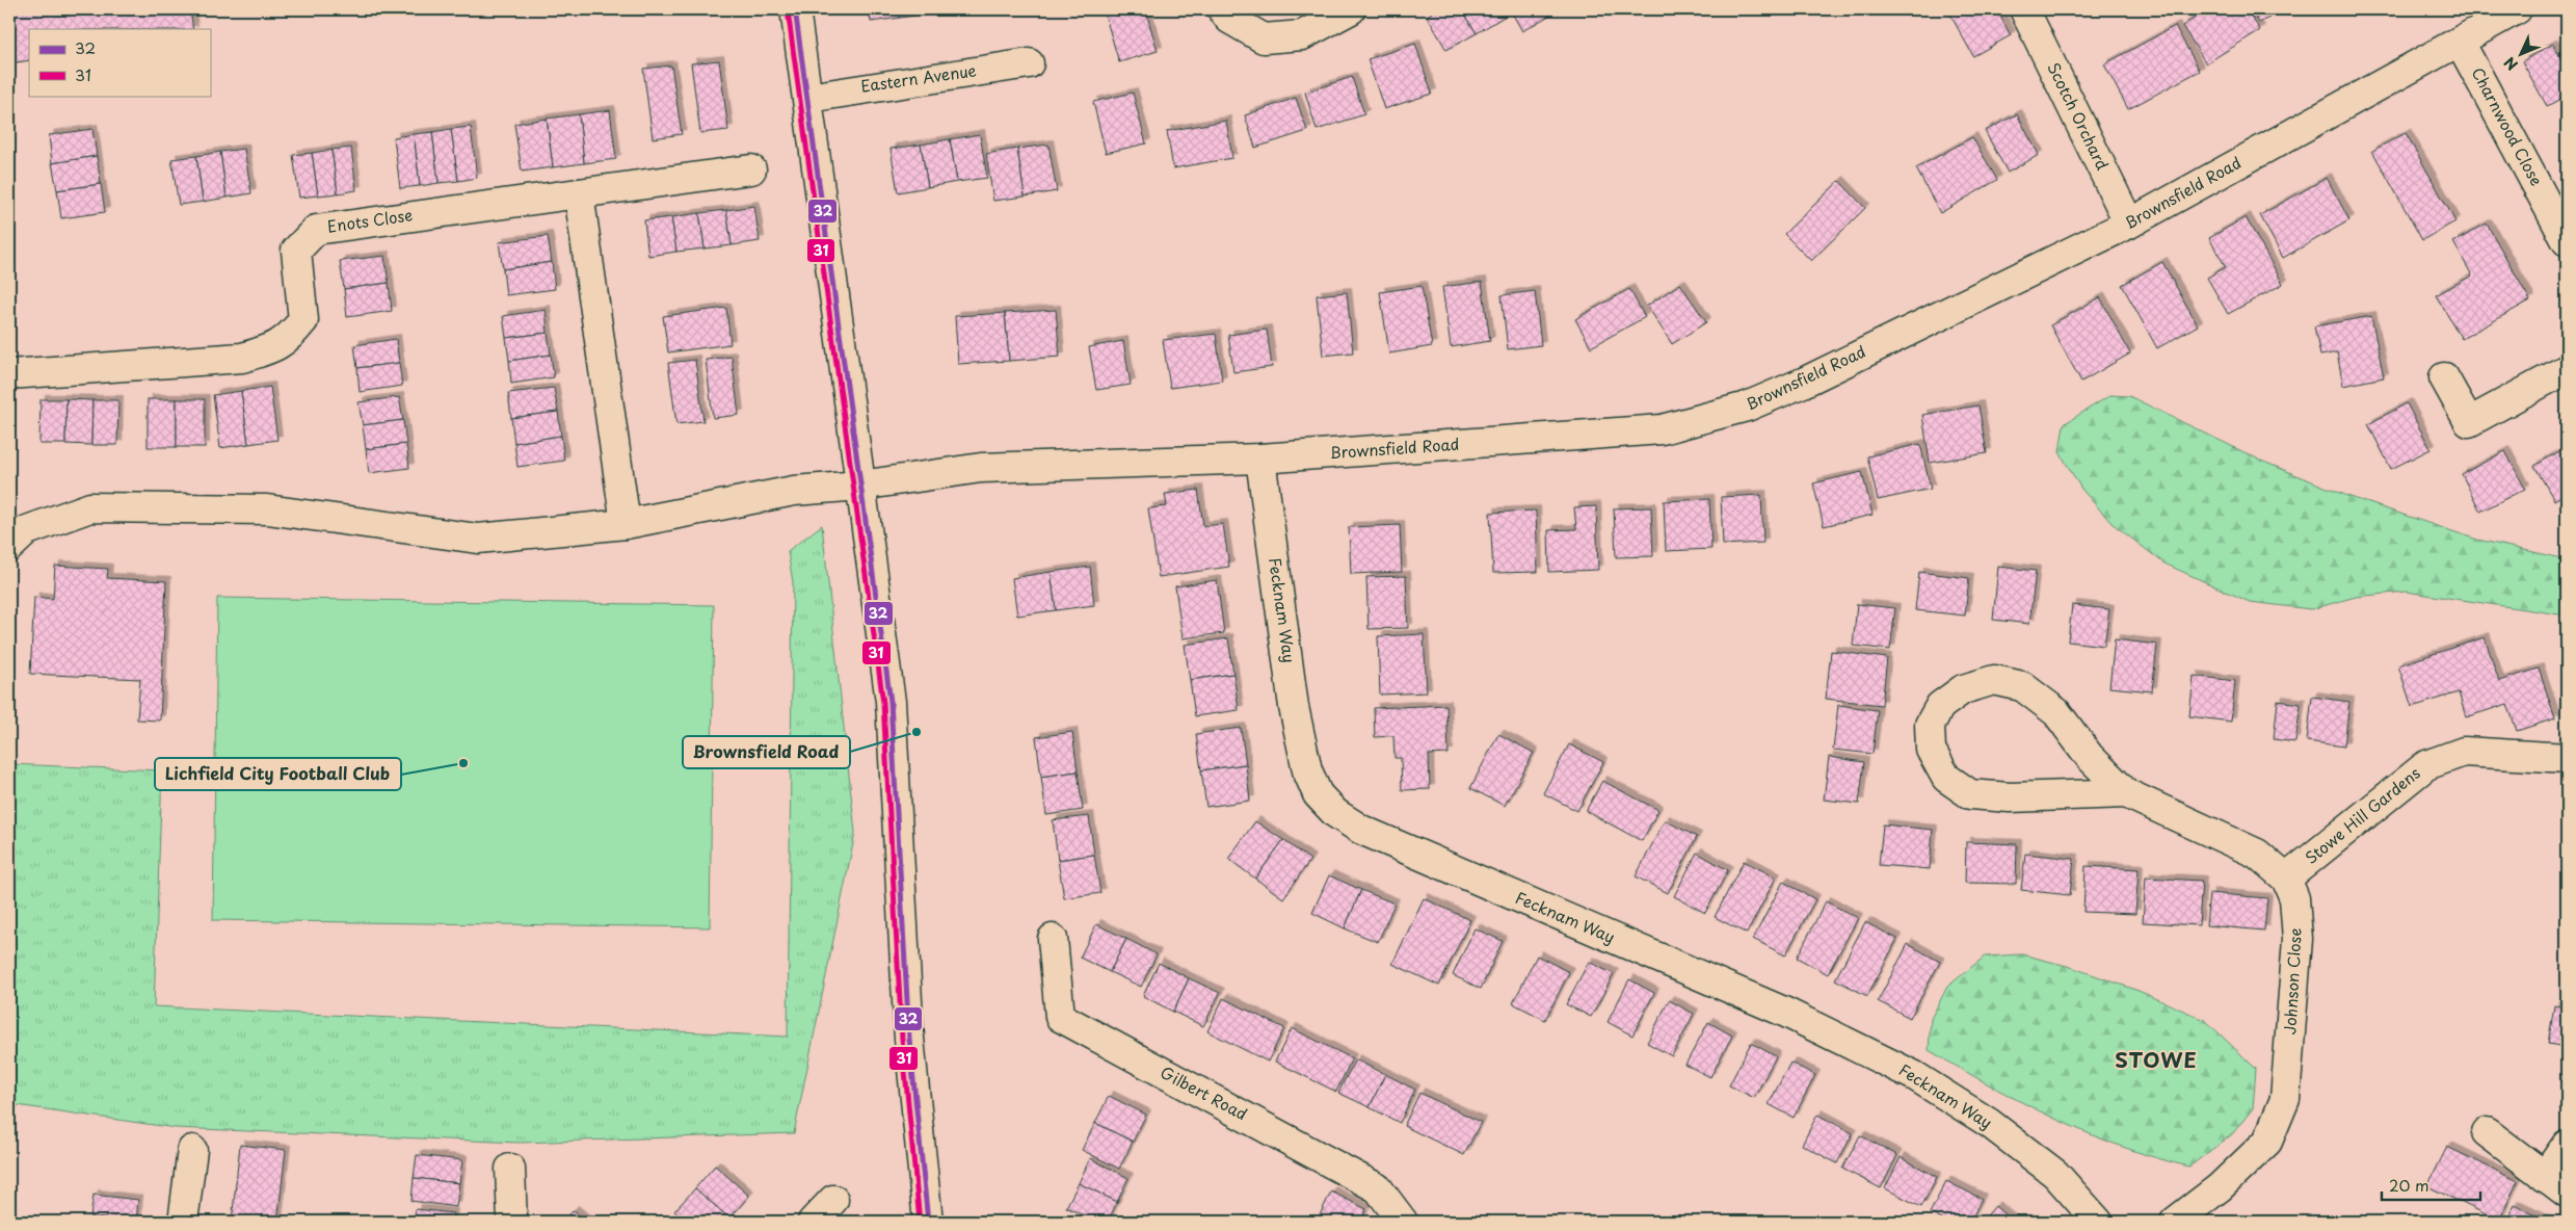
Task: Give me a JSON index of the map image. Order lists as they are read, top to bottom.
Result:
{
  "streets": {
    "main road": [
      "Eastern Avenue",
      "Scotch Orchard",
      "Charnwood Close",
      "Brownsfield Road",
      "Enots Close",
      "Fecknam Way",
      "Stowe Hill Gardens",
      "Johnson Close",
      "Gilbert Road"
    ]
  },
  "crossings": [
    ["Scotch Orchard", "Brownsfield Road"],
    ["Charnwood Close", "Brownsfield Road"],
    ["Brownsfield Road", "Fecknam Way"],
    ["Stowe Hill Gardens", "Johnson Close"]
  ],
  "districts": ["STOWE"],
  "places": ["Brownsfield Road", "Lichfield City Football Club"],
  "lines": ["transit line 32", "transit line 31"],
  "legend": ["32", "31"],
  "scale_bar": "20 m",
  "north": "bottom left"
}
